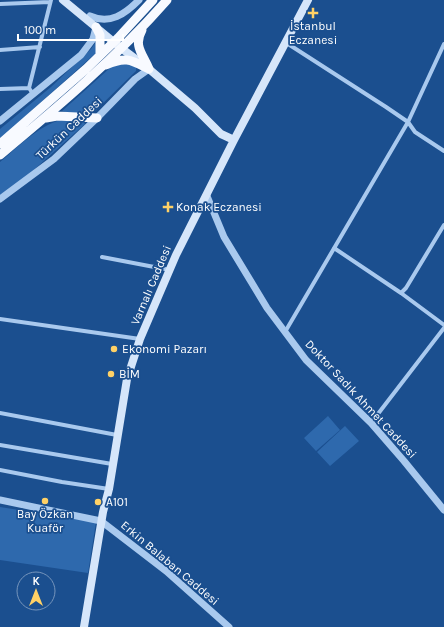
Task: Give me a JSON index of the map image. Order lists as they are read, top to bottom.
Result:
{
  "streets": {
    "main road": ["Varnalı Caddesi"],
    "street": ["Türkün Caddesi", "Doktor Sadık Ahmet Caddesi", "Erkin Balaban Caddesi"]
  },
  "crossings": [
    ["Varnalı Caddesi", "Doktor Sadık Ahmet Caddesi"],
    ["Varnalı Caddesi", "Erkin Balaban Caddesi"]
  ],
  "places": {
    "health": ["İstanbul Eczanesi", "Konak Eczanesi"],
    "other": [
      "Ekonomi Pazarı",
      "BİM",
      "Bay Özkan Kuaför",
      "A101"
    ]
  },
  "scale_bar": "100 m",
  "north": "top"
}
